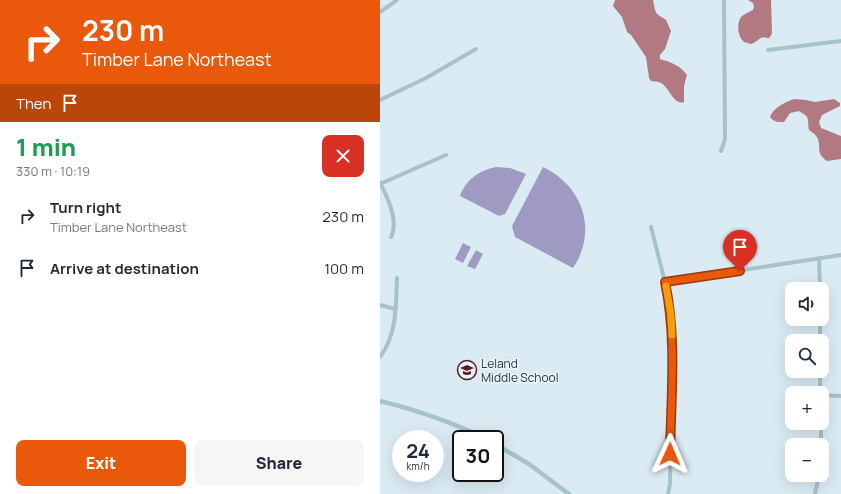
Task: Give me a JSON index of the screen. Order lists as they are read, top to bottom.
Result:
{
  "places": {
    "school or university": ["Leland Middle School"]
  },
  "page": {
    "turn": ["230 m", "Timber Lane Northeast"],
    "then": "Then",
    "heading": ["1 min", "330 m · 10:19"],
    "list": [
      {
        "name": "Turn right",
        "note": "Timber Lane Northeast",
        "value": "230 m"
      },
      {
        "name": "Arrive at destination",
        "value": "100 m"
      }
    ],
    "map_buttons": ["+", "−"],
    "speed": "24 km/h",
    "limit": "30",
    "buttons": ["Exit", "Share"]
  }
}
